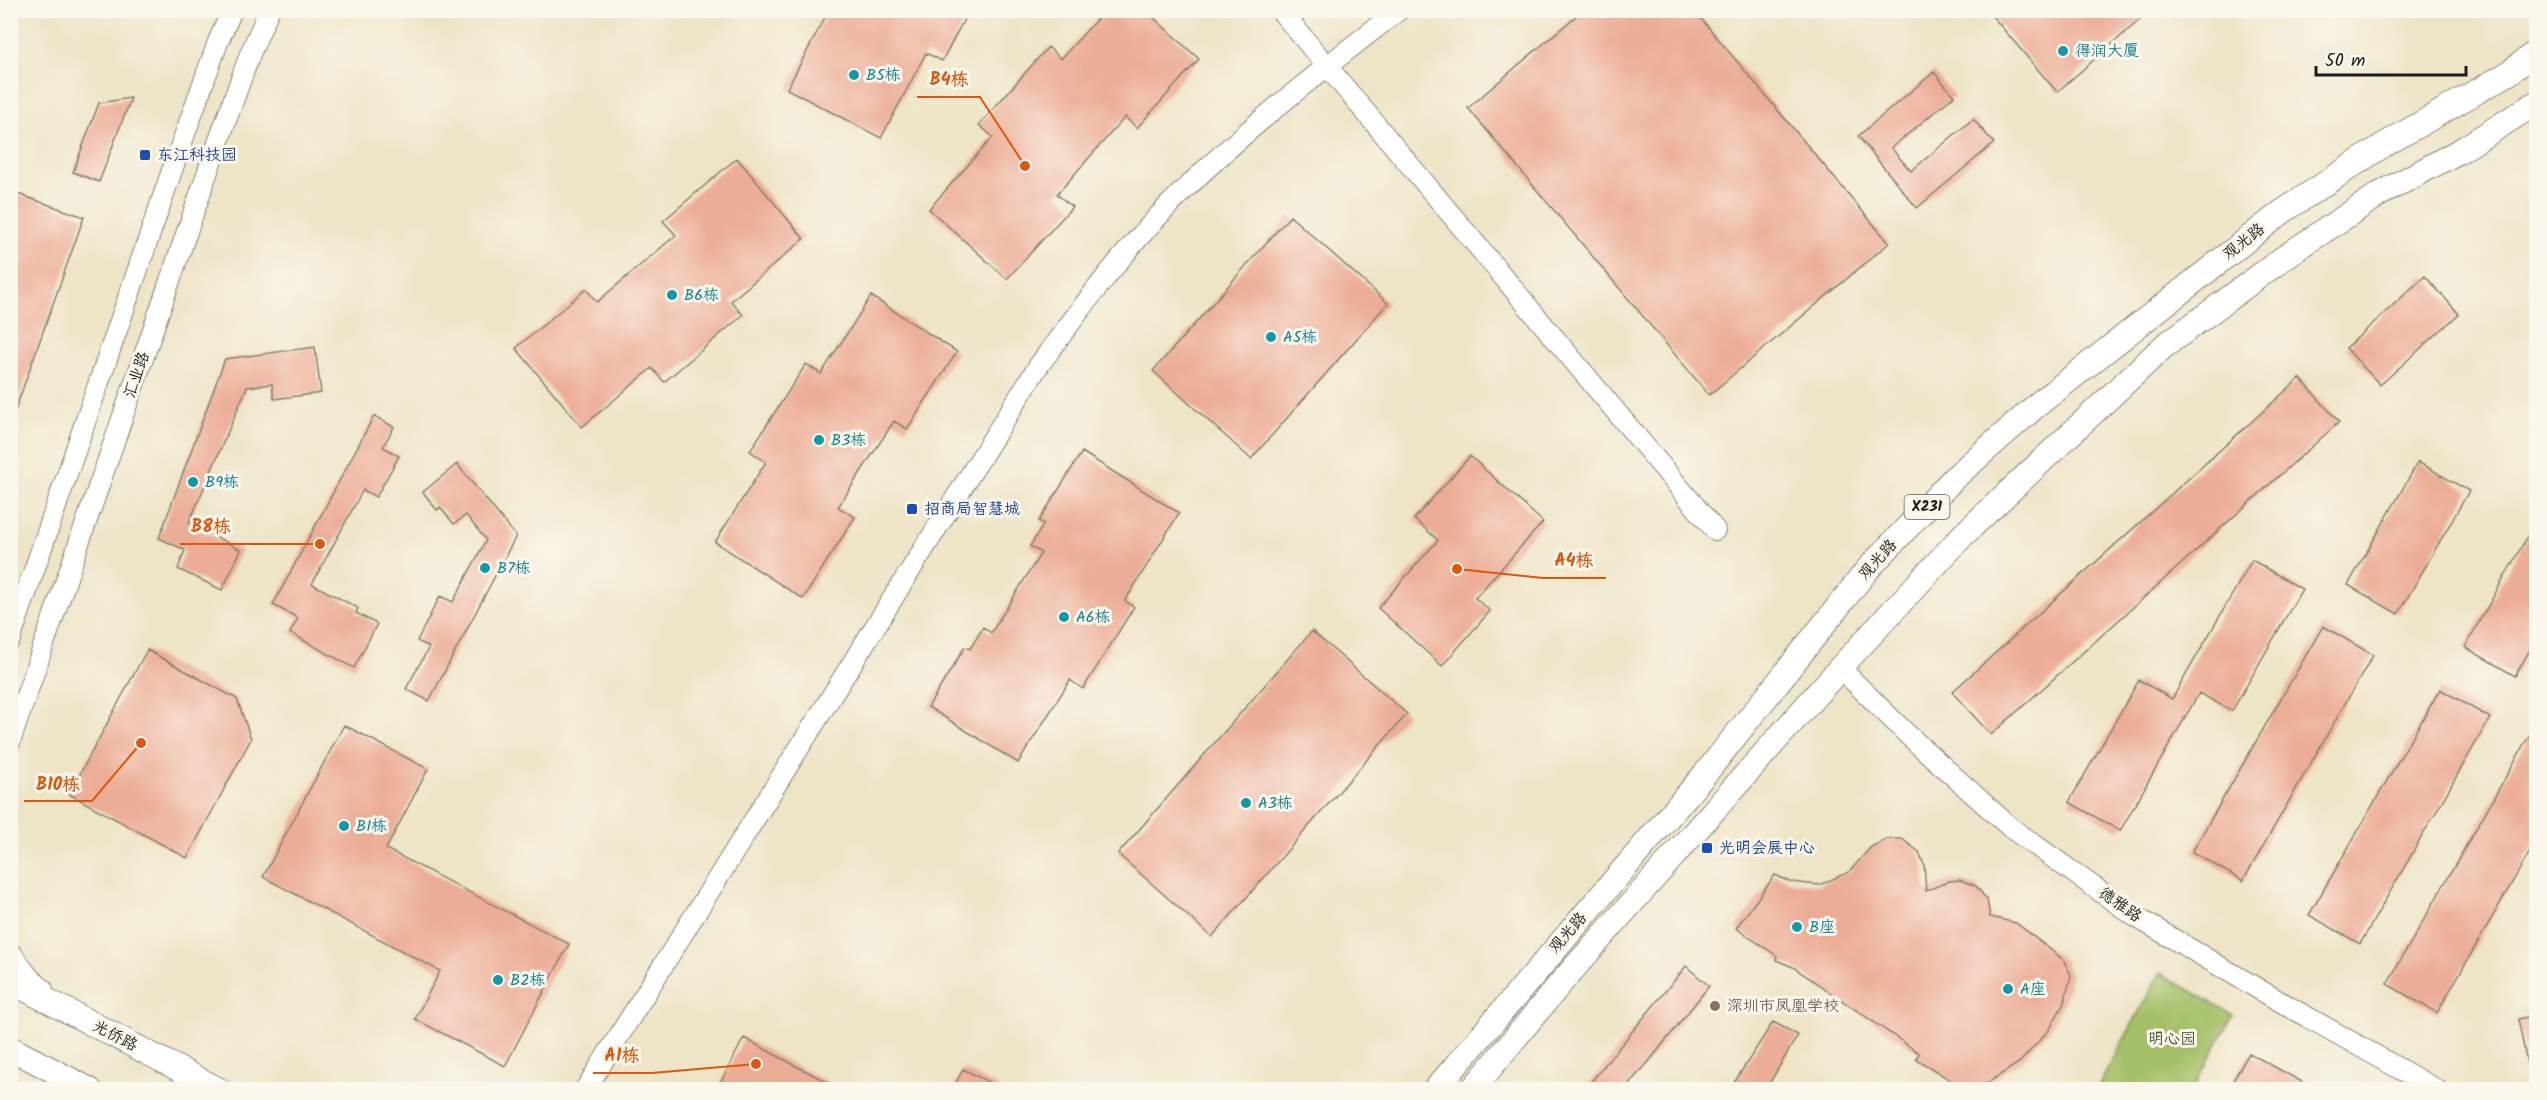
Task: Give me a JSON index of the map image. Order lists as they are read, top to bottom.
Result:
{
  "streets": {
    "main road": ["观光路", "X231", "光侨路"],
    "street": ["汇业路", "德雅路"]
  },
  "crossings": [
    ["观光路", "德雅路"]
  ],
  "parks": ["明心园"],
  "places": {
    "other": [
      "得润大厦",
      "B5栋",
      "B4栋",
      "B6栋",
      "A5栋",
      "B3栋",
      "B9栋",
      "B8栋",
      "B7栋",
      "A4栋",
      "A6栋",
      "B10栋",
      "A3栋",
      "B1栋",
      "B座",
      "B2栋",
      "A座",
      "深圳市凤凰学校",
      "A1栋"
    ],
    "transit": ["东江科技园", "招商局智慧城", "光明会展中心"]
  },
  "scale_bar": "50 m"
}
